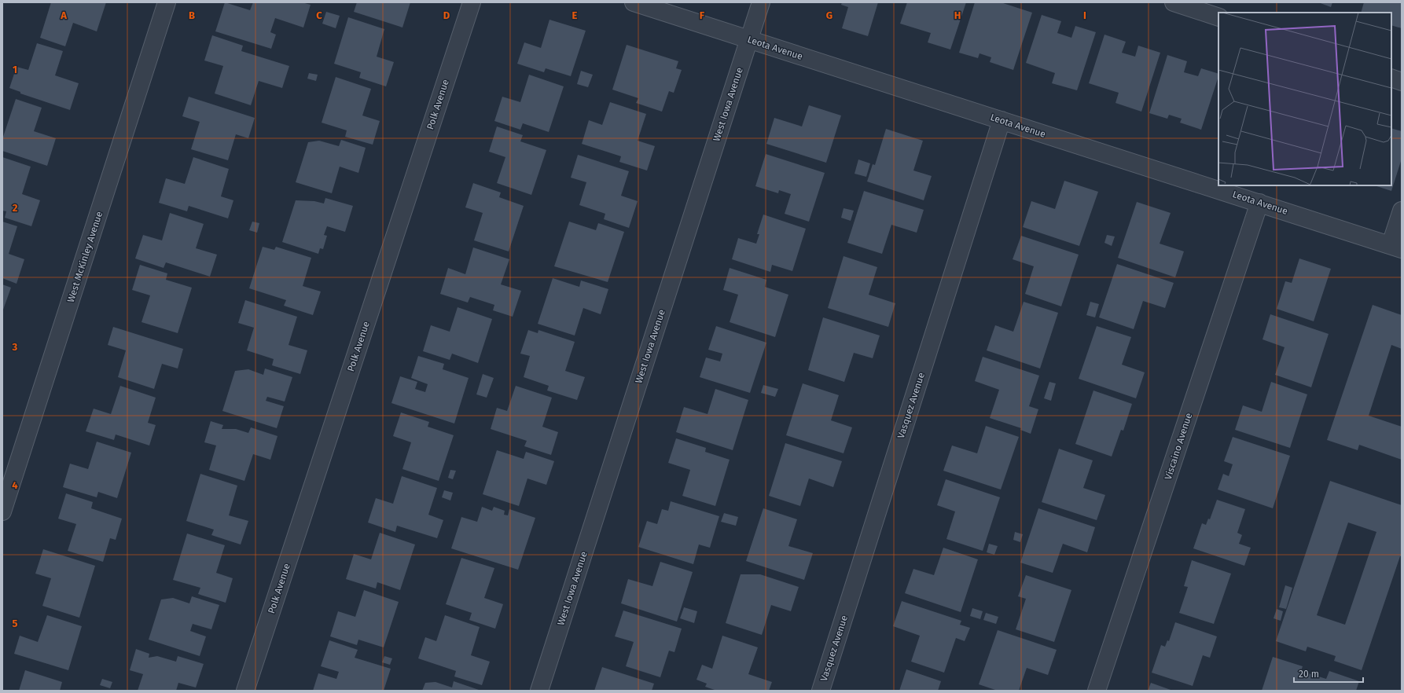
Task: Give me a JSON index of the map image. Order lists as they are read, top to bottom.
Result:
{
  "streets": {
    "street": [
      "Leota Avenue",
      "Polk Avenue",
      "West Iowa Avenue",
      "West McKinley Avenue",
      "Vasquez Avenue",
      "Viscaino Avenue"
    ]
  },
  "crossings": [
    ["Leota Avenue", "West Iowa Avenue"],
    ["Leota Avenue", "Vasquez Avenue"],
    ["Leota Avenue", "Viscaino Avenue"]
  ],
  "scale_bar": "20 m",
  "grid": {
    "columns": [
      "A",
      "B",
      "C",
      "D",
      "E",
      "F",
      "G",
      "H",
      "I"
    ],
    "rows": [
      "1",
      "2",
      "3",
      "4",
      "5"
    ]
  }
}
